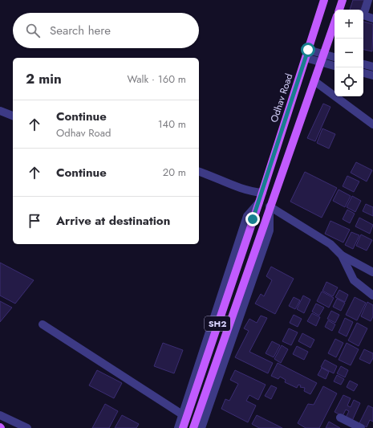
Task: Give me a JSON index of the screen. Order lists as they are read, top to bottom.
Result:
{
  "streets": {
    "main road": ["Odhav Road", "SH2"]
  },
  "crossings": [
    ["Odhav Road", "SH2"]
  ],
  "page": {
    "map_buttons": ["+", "−"],
    "search": "Search here",
    "heading": ["2 min", "Walk · 160 m"],
    "list": [
      ["Continue", "Odhav Road", "140 m"],
      ["Continue", "20 m"],
      "Arrive at destination"
    ]
  }
}
